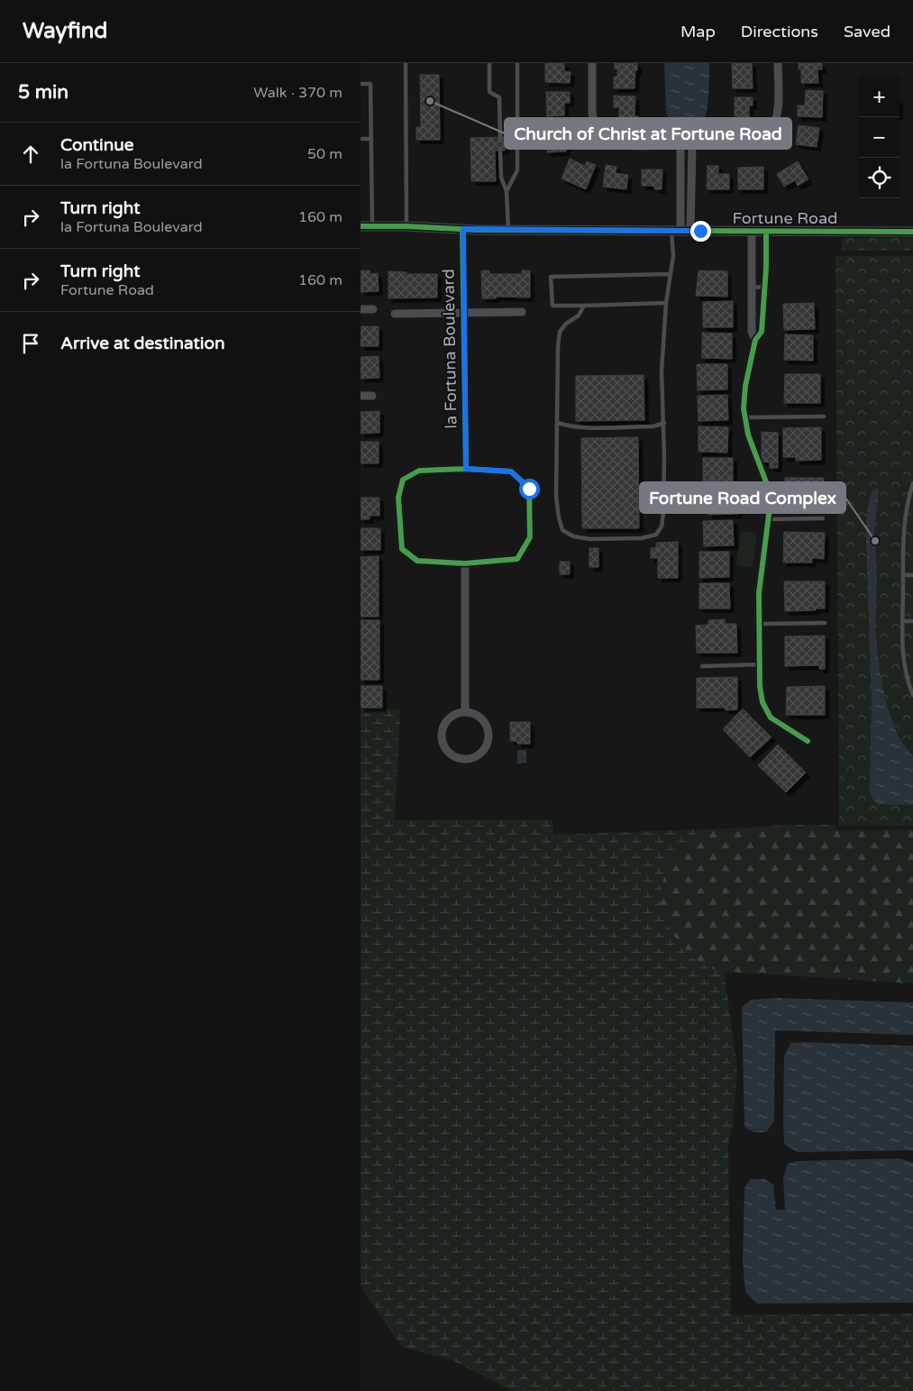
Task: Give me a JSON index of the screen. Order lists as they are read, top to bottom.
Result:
{
  "streets": {
    "street": ["Fortune Road", "la Fortuna Boulevard"]
  },
  "crossings": [
    ["Fortune Road", "la Fortuna Boulevard"]
  ],
  "places": ["Church of Christ at Fortune Road", "Fortune Road Complex"],
  "page": {
    "header": "Wayfind",
    "nav": ["Map", "Directions", "Saved"],
    "heading": ["5 min", "Walk · 370 m"],
    "map_buttons": ["+", "−"],
    "list": [
      ["Continue", "la Fortuna Boulevard", "50 m"],
      ["Turn right", "la Fortuna Boulevard", "160 m"],
      ["Turn right", "Fortune Road", "160 m"],
      "Arrive at destination"
    ]
  }
}
